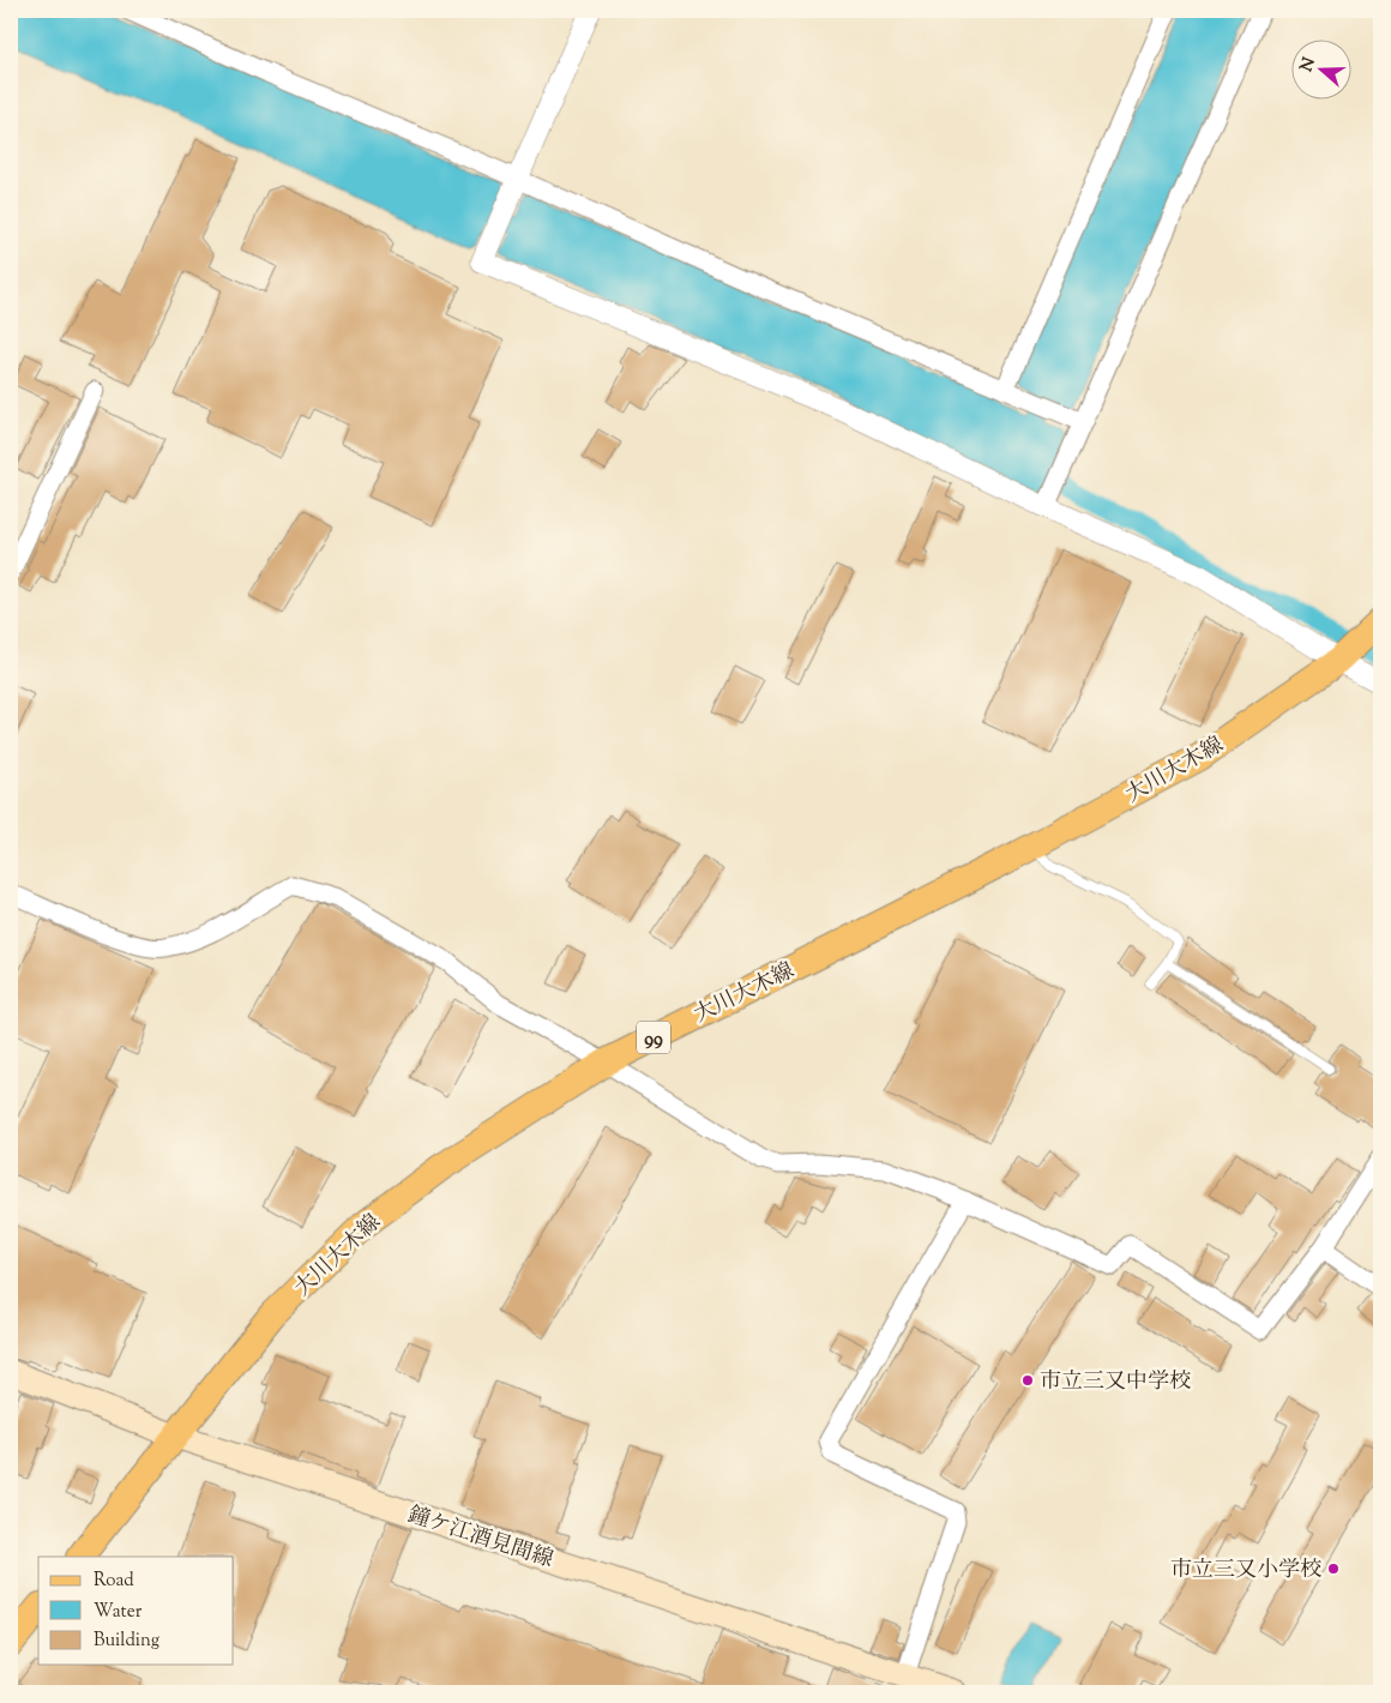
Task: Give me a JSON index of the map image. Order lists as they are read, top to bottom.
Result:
{
  "streets": {
    "main road": ["大川大木線", "99", "鐘ケ江酒見間線"]
  },
  "crossings": [
    ["大川大木線", "鐘ケ江酒見間線"]
  ],
  "places": ["市立三又中学校", "市立三又小学校"],
  "legend": ["Road", "Water", "Building"],
  "north": "left"
}
